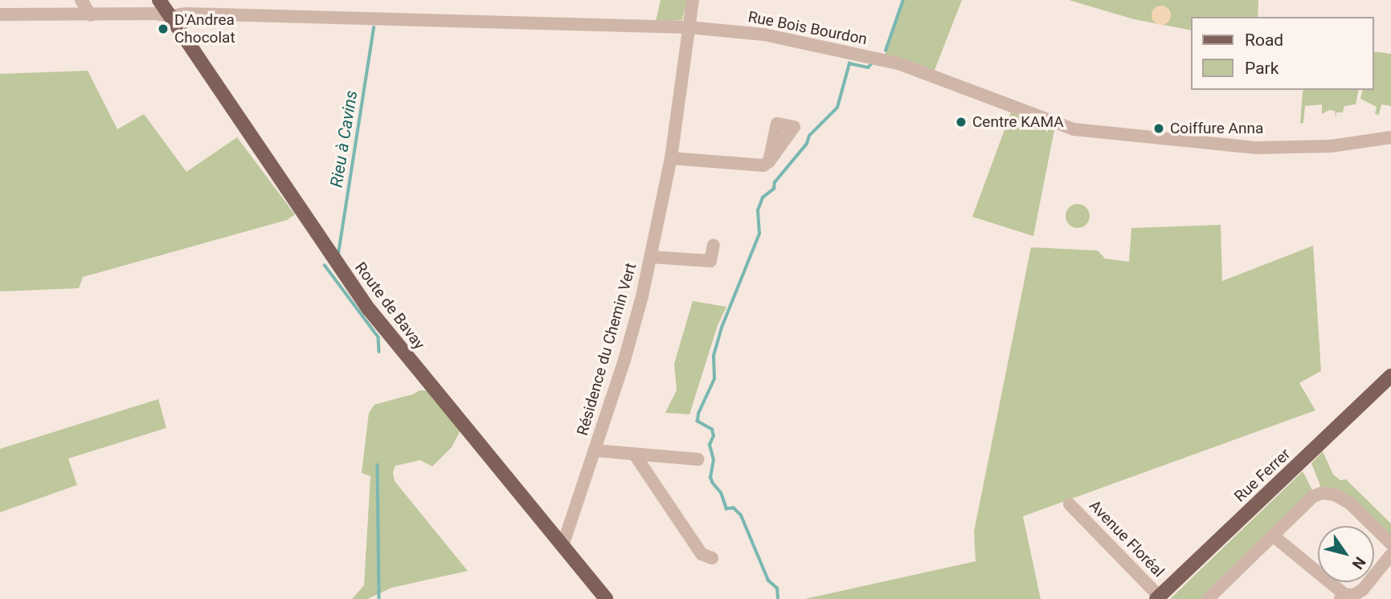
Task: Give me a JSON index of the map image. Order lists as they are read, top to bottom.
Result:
{
  "streets": {
    "main road": ["Route de Bavay", "Rue Ferrer"],
    "street": ["Rue Bois Bourdon", "Résidence du Chemin Vert", "Avenue Floréal"]
  },
  "crossings": [
    ["Rue Bois Bourdon", "Route de Bavay"],
    ["Rue Bois Bourdon", "Résidence du Chemin Vert"],
    ["Route de Bavay", "Résidence du Chemin Vert"],
    ["Rue Ferrer", "Avenue Floréal"]
  ],
  "water": ["Rieu à Cavins"],
  "places": ["D'Andrea Chocolat", "Centre KAMA", "Coiffure Anna"],
  "legend": ["Road", "Park"],
  "north": "bottom right"
}
